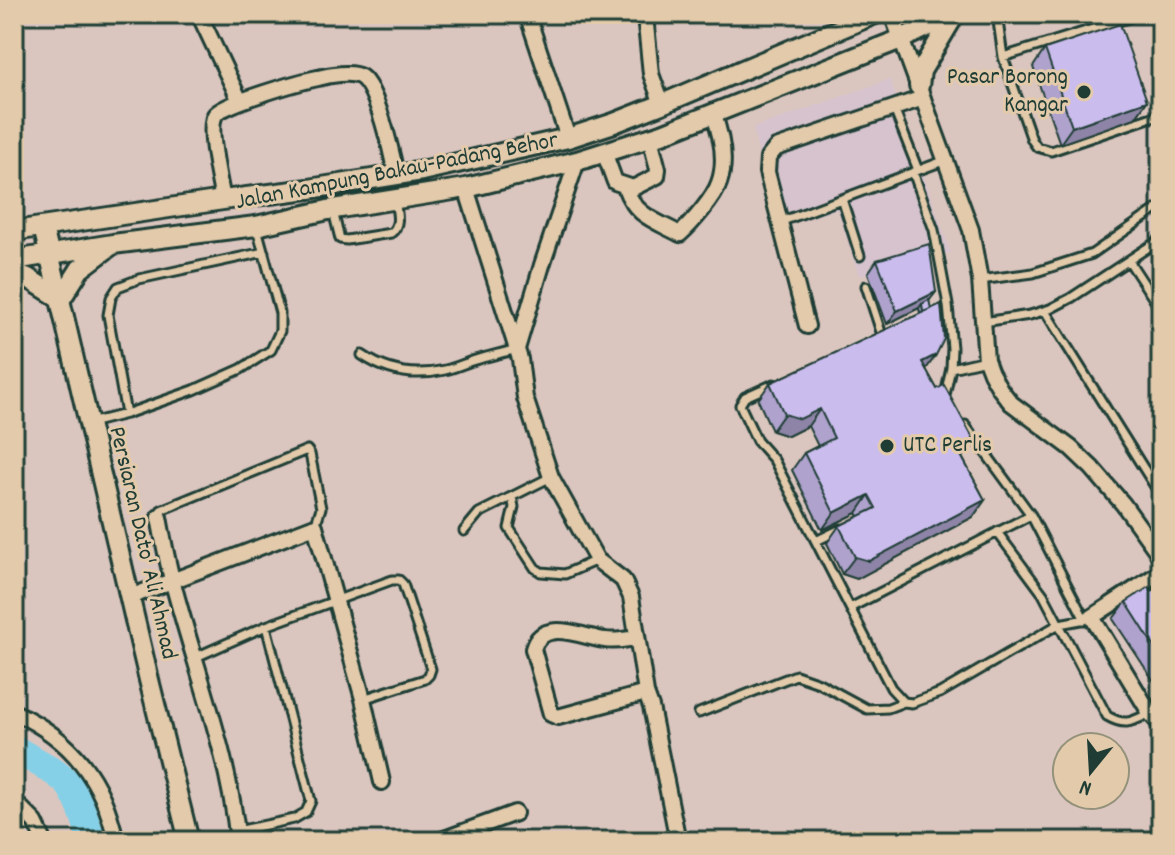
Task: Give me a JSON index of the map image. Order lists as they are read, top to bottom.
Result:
{
  "streets": {
    "street": ["Jalan Kampung Bakau-Padang Behor", "Persiaran Dato' Ali Ahmad"]
  },
  "crossings": [
    ["Jalan Kampung Bakau-Padang Behor", "Persiaran Dato' Ali Ahmad"]
  ],
  "places": ["Pasar Borong Kangar", "UTC Perlis"],
  "north": "bottom"
}
